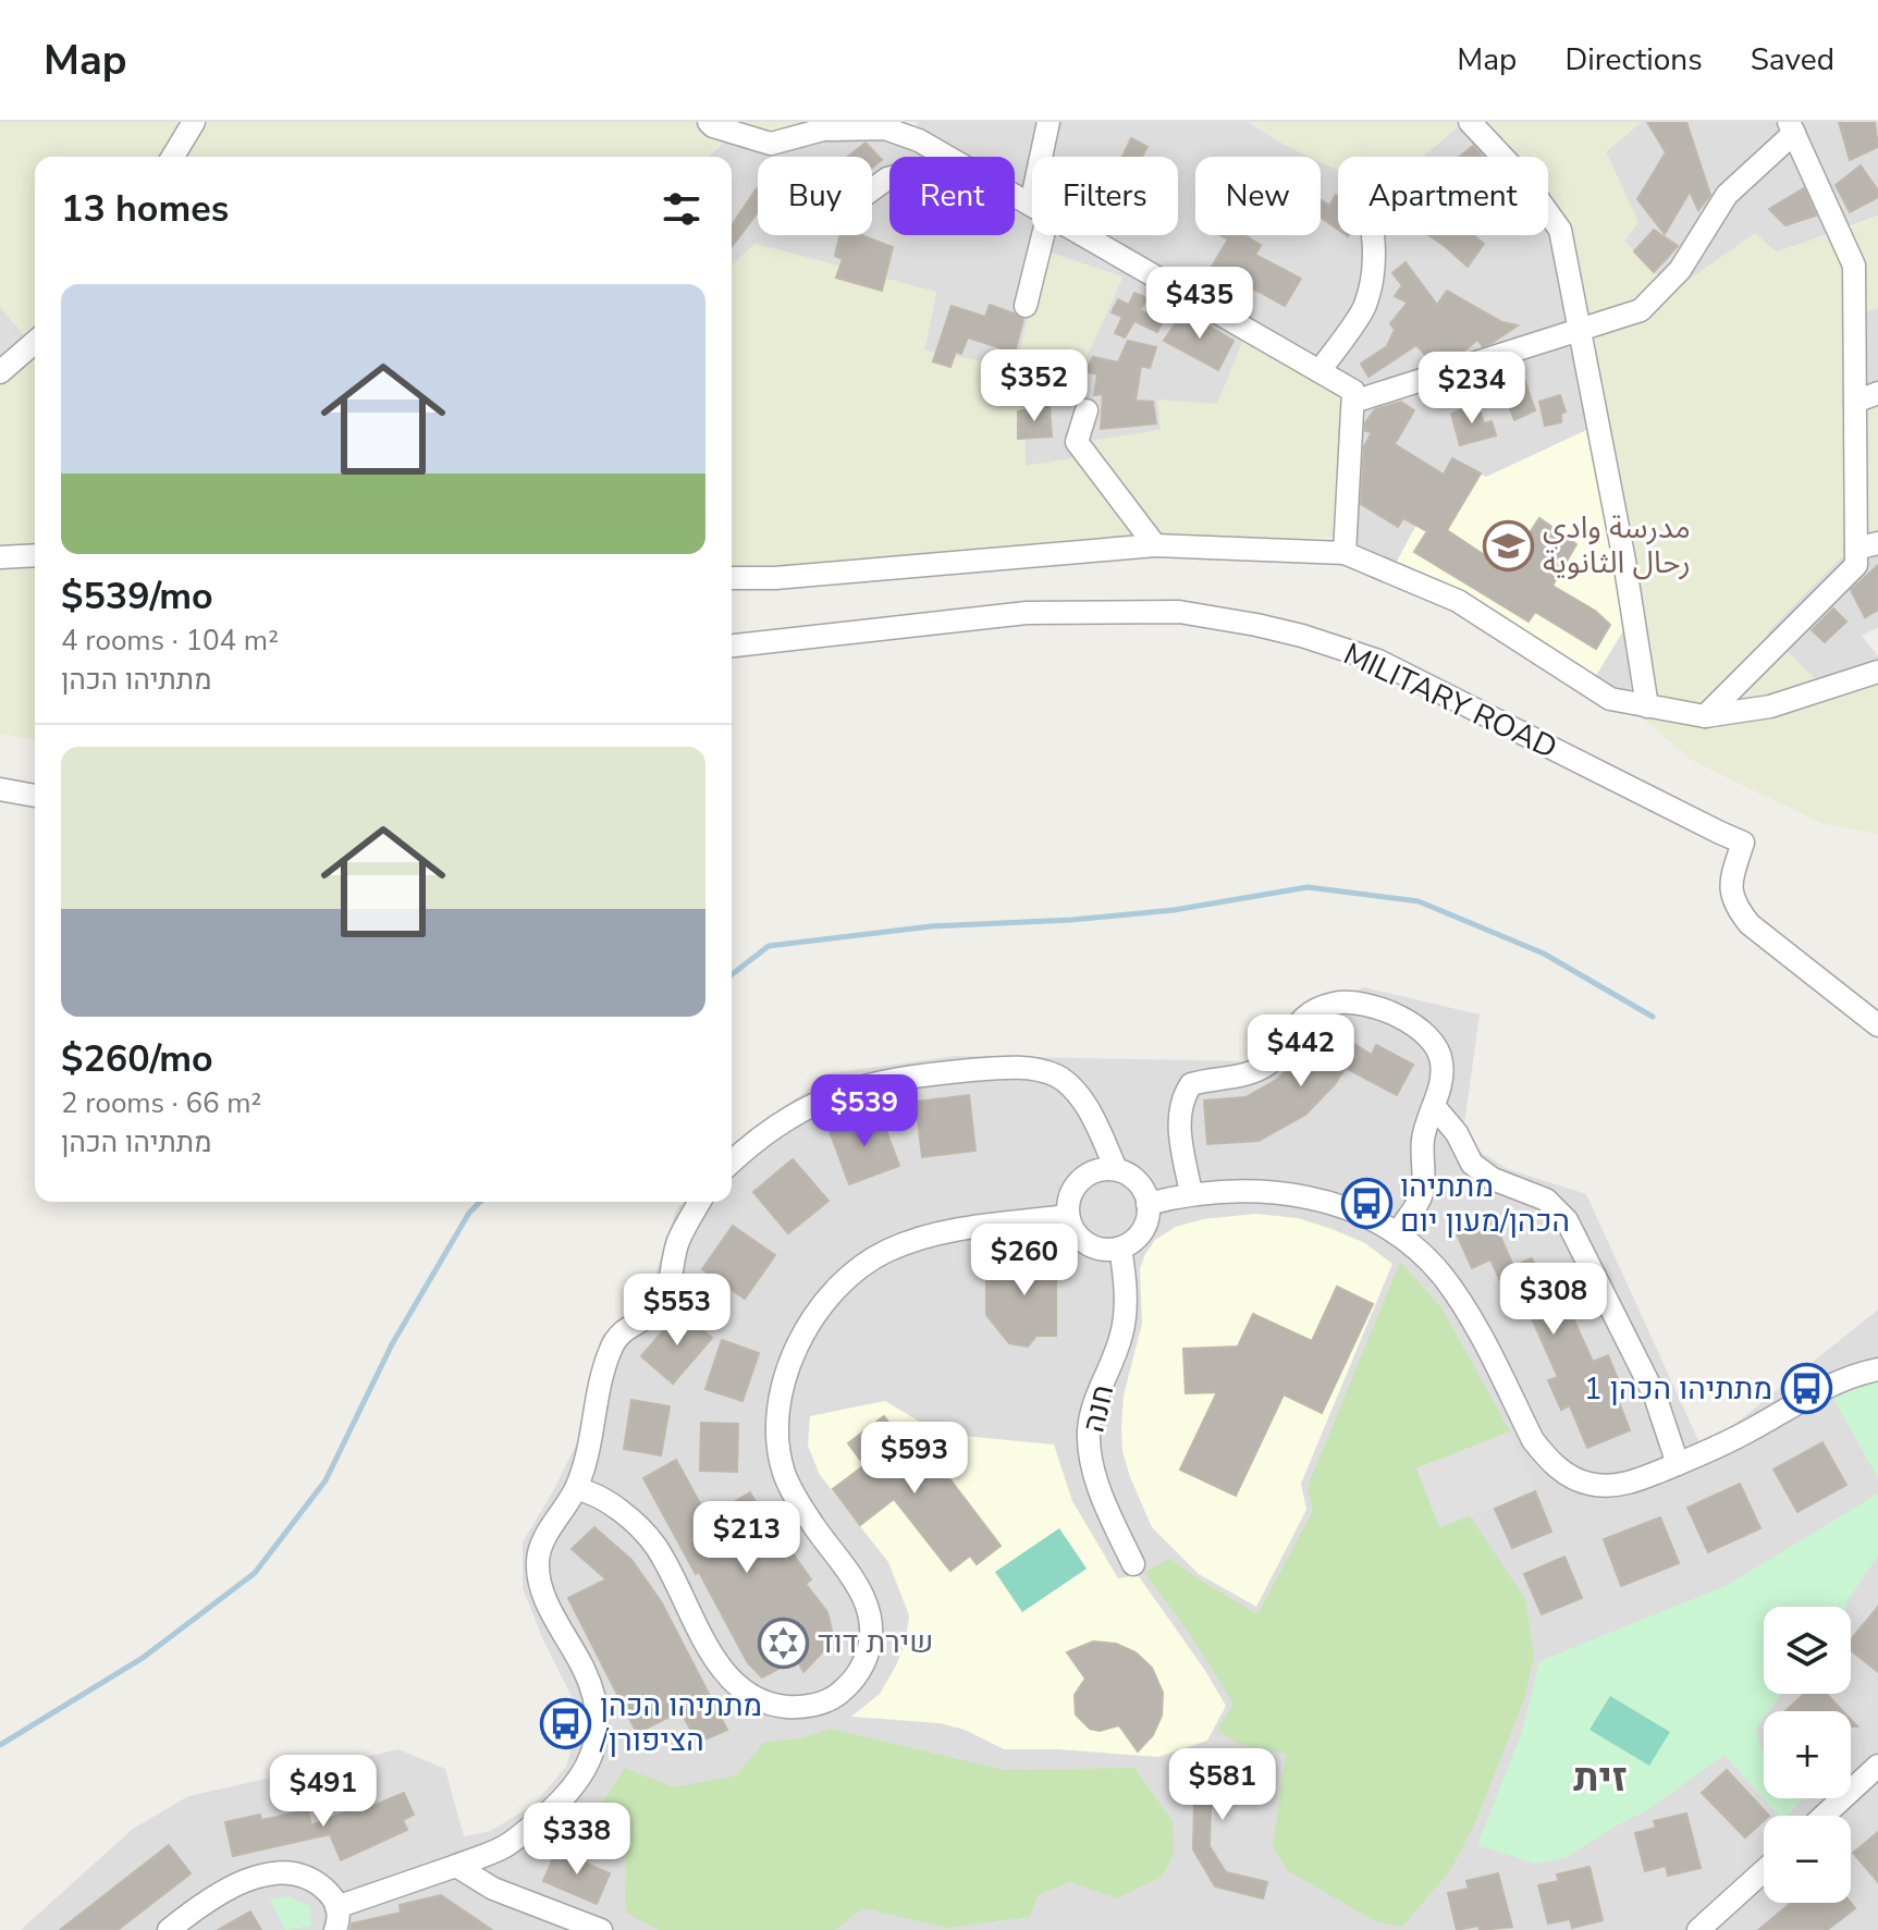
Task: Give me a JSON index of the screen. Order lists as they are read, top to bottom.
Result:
{
  "streets": {
    "street": ["MILITARY ROAD", "חנה"]
  },
  "districts": ["זית"],
  "places": {
    "school or university": ["مدرسة وادي رحال الثانوية"],
    "bus stop": ["מתתיהו הכהן/מעון יום", "מתתיהו הכהן 1", "מתתיהו הכהן /הציפורן"],
    "synagogue": ["שירת דוד"]
  },
  "page": {
    "header": "Map",
    "nav": ["Map", "Directions", "Saved"],
    "chip": [
      "Buy",
      "Rent",
      "Filters",
      "New",
      "Apartment"
    ],
    "heading": "13 homes",
    "list": [
      {
        "name": "$539/mo",
        "note": "4 rooms · 104 m² · מתתיהו הכהן"
      },
      {
        "name": "$260/mo",
        "note": "2 rooms · 66 m² · מתתיהו הכהן"
      }
    ],
    "price": [
      "$435",
      "$352",
      "$234",
      "$442",
      "$539",
      "$260",
      "$308",
      "$553",
      "$593",
      "$213",
      "$581",
      "$491",
      "$338"
    ],
    "map_buttons": ["+", "−"]
  }
}
